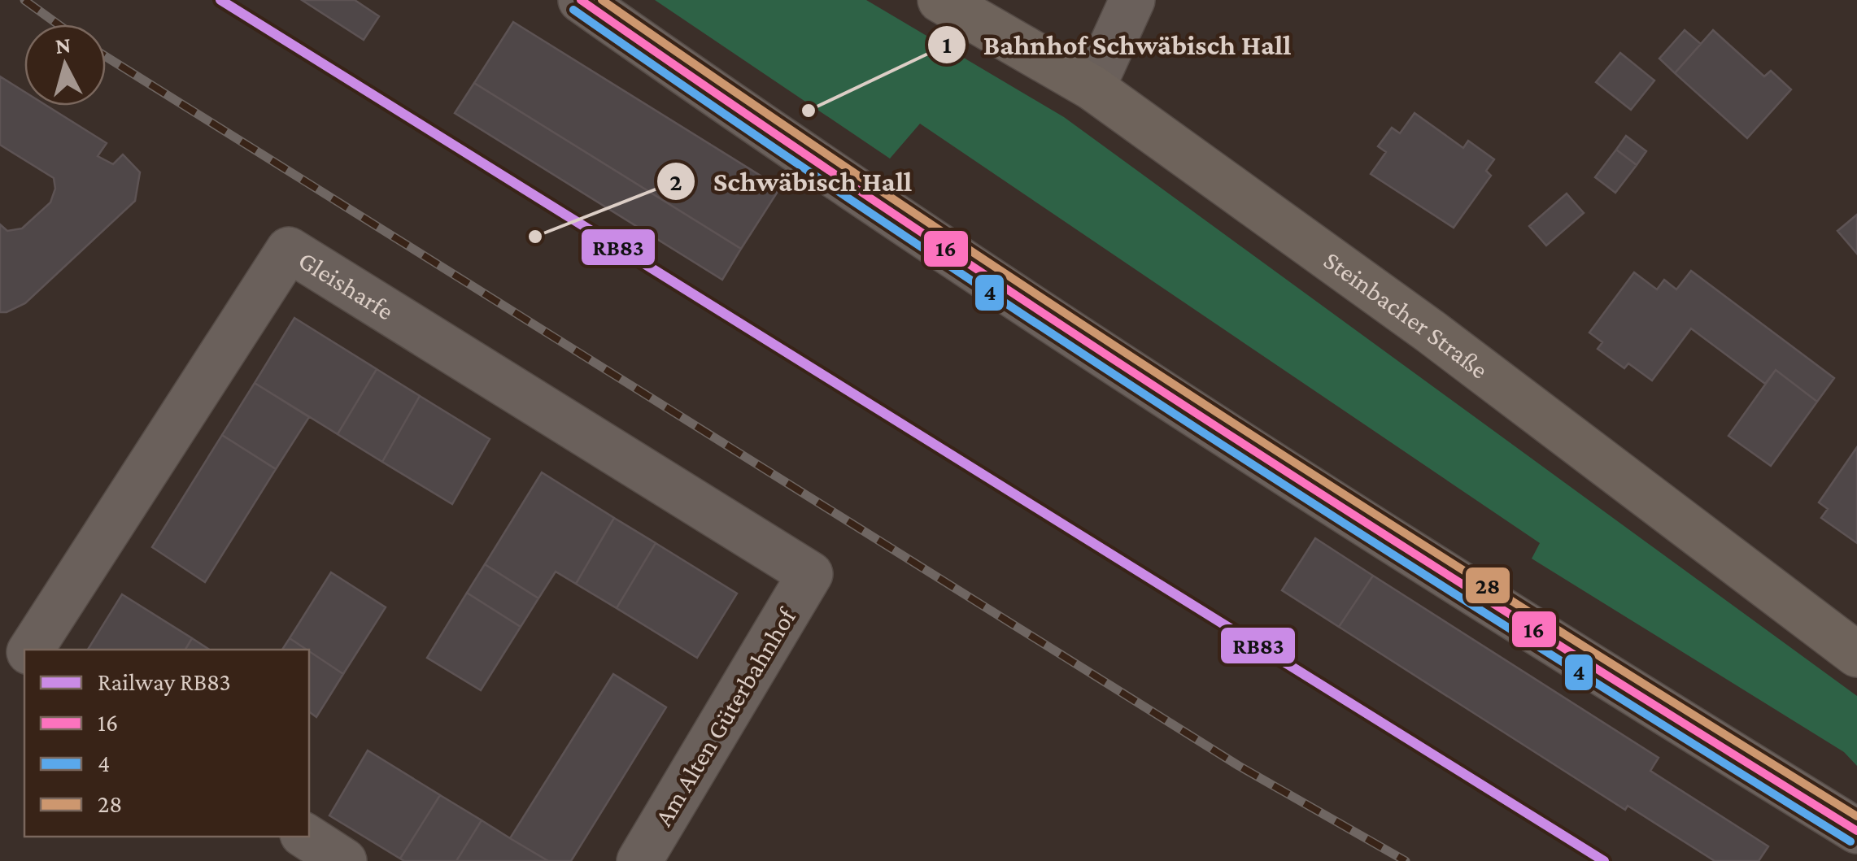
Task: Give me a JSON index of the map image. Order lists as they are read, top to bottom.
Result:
{
  "streets": {
    "street": ["Gleisharfe", "Steinbacher Straße", "Am Alten Güterbahnhof"]
  },
  "crossings": [
    ["Gleisharfe", "Am Alten Güterbahnhof"]
  ],
  "places": ["Bahnhof Schwäbisch Hall", "Schwäbisch Hall"],
  "lines": [
    "rail line RB83",
    "transit line 16",
    "transit line 28",
    "transit line 4"
  ],
  "legend": [
    "Railway RB83",
    "16",
    "4",
    "28"
  ],
  "north": "top"
}
